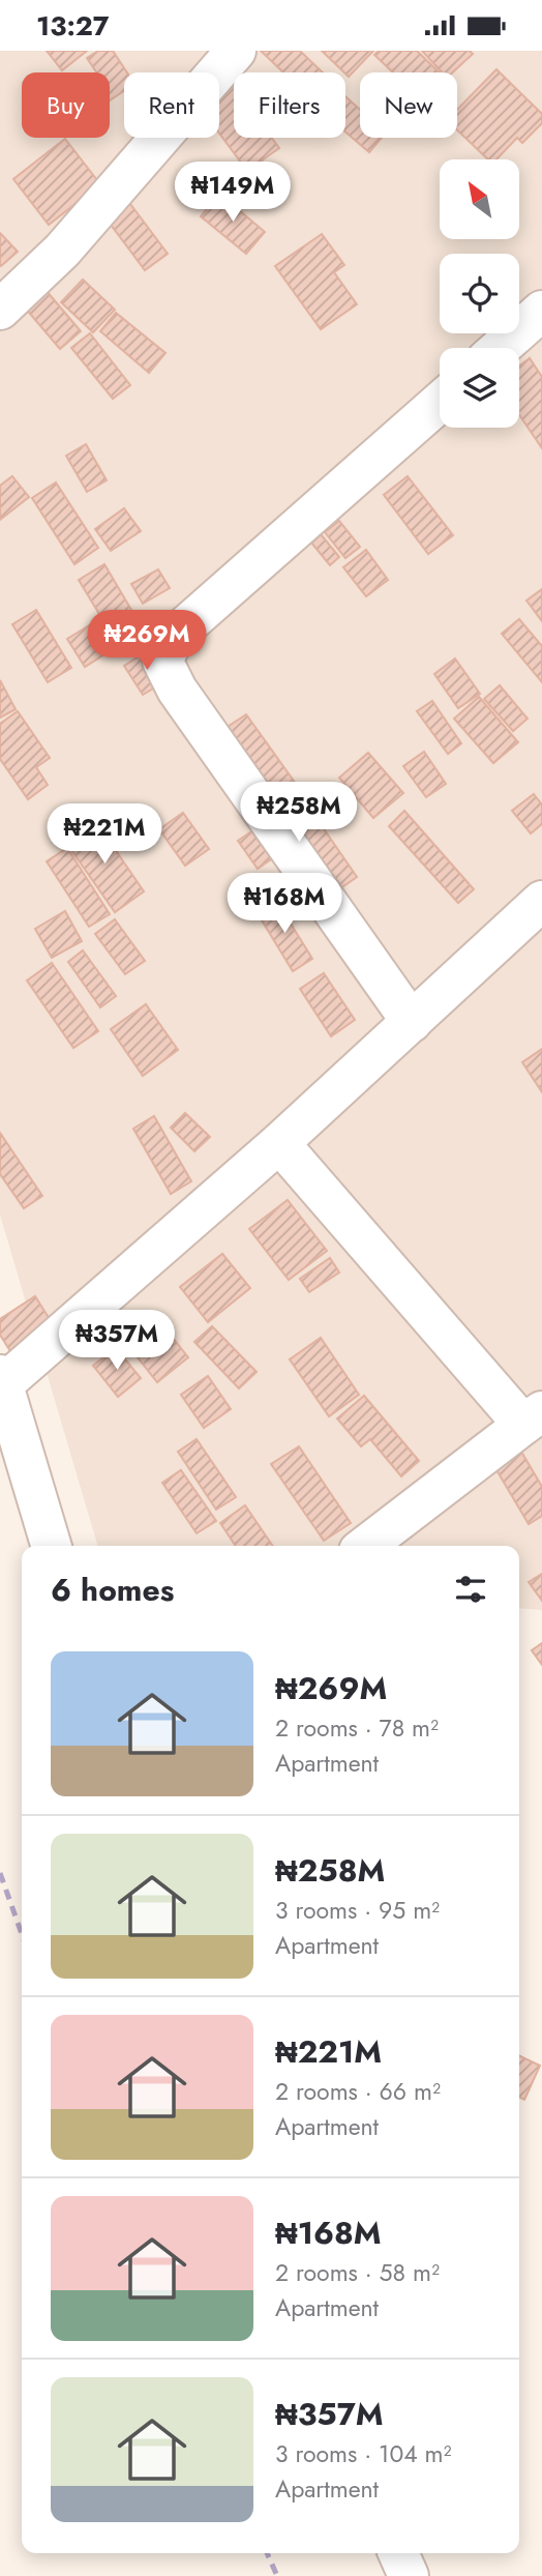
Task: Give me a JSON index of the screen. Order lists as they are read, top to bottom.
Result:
{
  "north": "top left",
  "page": {
    "status": "13:27",
    "chip": [
      "Buy",
      "Rent",
      "Filters",
      "New"
    ],
    "price": [
      "₦149M",
      "₦269M",
      "₦258M",
      "₦221M",
      "₦168M",
      "₦357M"
    ],
    "heading": "6 homes",
    "list": [
      {
        "name": "₦269M",
        "note": "2 rooms · 78 m² · Apartment"
      },
      {
        "name": "₦258M",
        "note": "3 rooms · 95 m² · Apartment"
      },
      {
        "name": "₦221M",
        "note": "2 rooms · 66 m² · Apartment"
      },
      {
        "name": "₦168M",
        "note": "2 rooms · 58 m² · Apartment"
      },
      {
        "name": "₦357M",
        "note": "3 rooms · 104 m² · Apartment"
      }
    ]
  }
}
